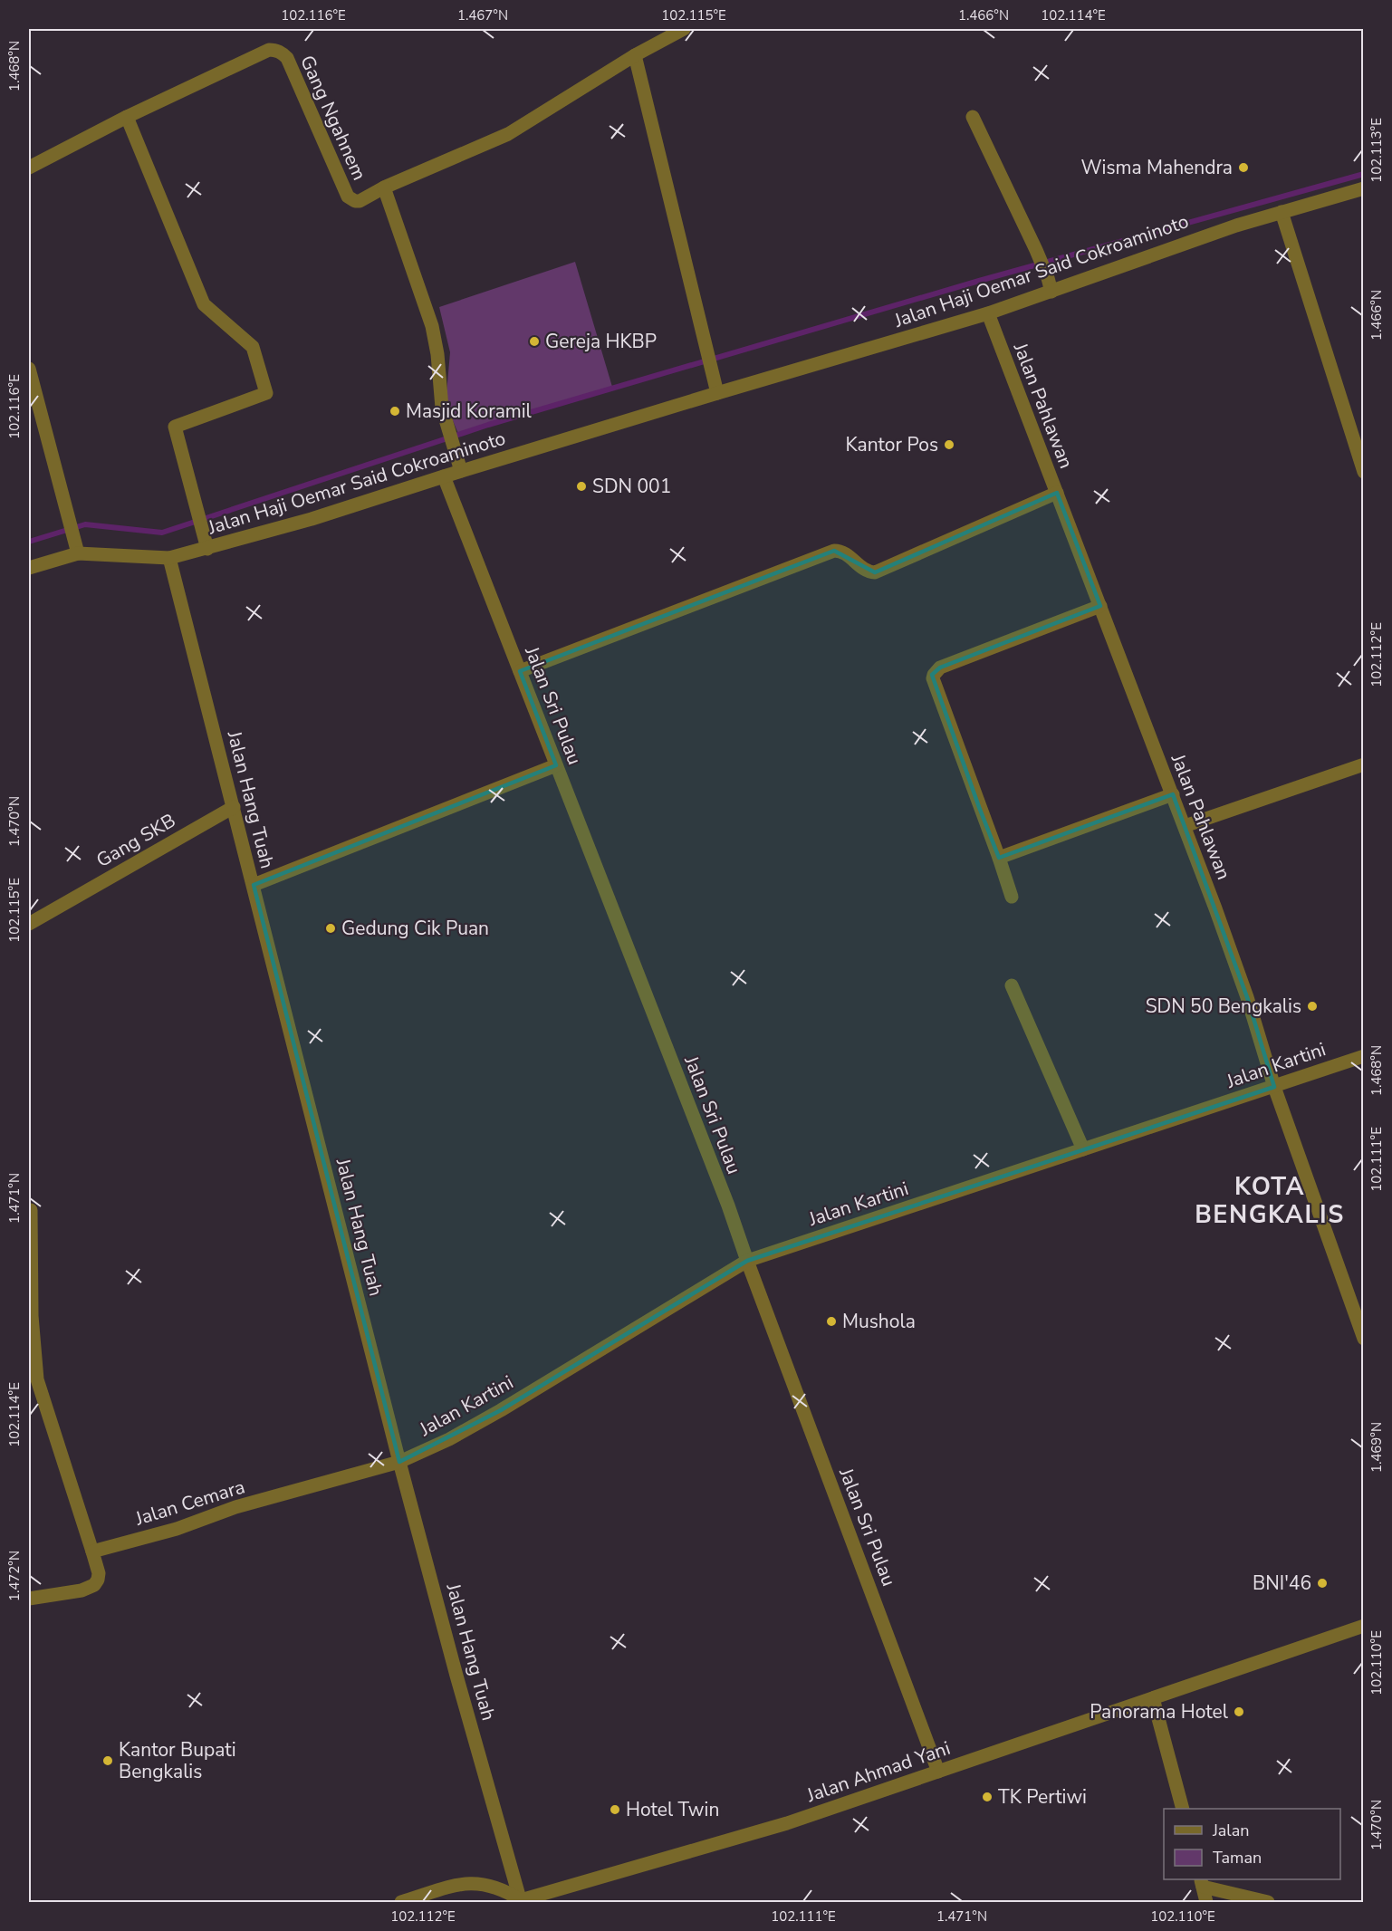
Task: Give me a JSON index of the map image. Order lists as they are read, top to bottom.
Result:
{
  "streets": {
    "street": [
      "Gang Ngahnem",
      "Jalan Haji Oemar Said Cokroaminoto",
      "Jalan Pahlawan",
      "Jalan Sri Pulau",
      "Jalan Hang Tuah",
      "Gang SKB",
      "Jalan Kartini",
      "Jalan Cemara",
      "Jalan Ahmad Yani"
    ]
  },
  "crossings": [
    ["Jalan Haji Oemar Said Cokroaminoto", "Jalan Pahlawan"],
    ["Jalan Haji Oemar Said Cokroaminoto", "Jalan Sri Pulau"],
    ["Jalan Haji Oemar Said Cokroaminoto", "Jalan Hang Tuah"],
    ["Jalan Pahlawan", "Jalan Kartini"],
    ["Jalan Sri Pulau", "Jalan Kartini"],
    ["Jalan Sri Pulau", "Jalan Ahmad Yani"],
    ["Jalan Hang Tuah", "Gang SKB"],
    ["Jalan Hang Tuah", "Jalan Kartini"],
    ["Jalan Hang Tuah", "Jalan Cemara"],
    ["Jalan Hang Tuah", "Jalan Ahmad Yani"],
    ["Jalan Kartini", "Jalan Cemara"]
  ],
  "districts": ["KOTA BENGKALIS"],
  "places": [
    "Wisma Mahendra",
    "Gereja HKBP",
    "Masjid Koramil",
    "Kantor Pos",
    "SDN 001",
    "Gedung Cik Puan",
    "SDN 50 Bengkalis",
    "Mushola",
    "BNI'46",
    "Panorama Hotel",
    "Kantor Bupati Bengkalis",
    "TK Pertiwi",
    "Hotel Twin"
  ],
  "legend": ["Jalan", "Taman"],
  "coordinates": [
    "102.116°E",
    "1.467°N",
    "102.115°E",
    "1.466°N",
    "102.114°E",
    "1.468°N",
    "102.113°E",
    "102.112°E",
    "1.470°N",
    "102.111°E",
    "1.471°N",
    "1.469°N",
    "1.472°N",
    "102.110°E"
  ]
}
